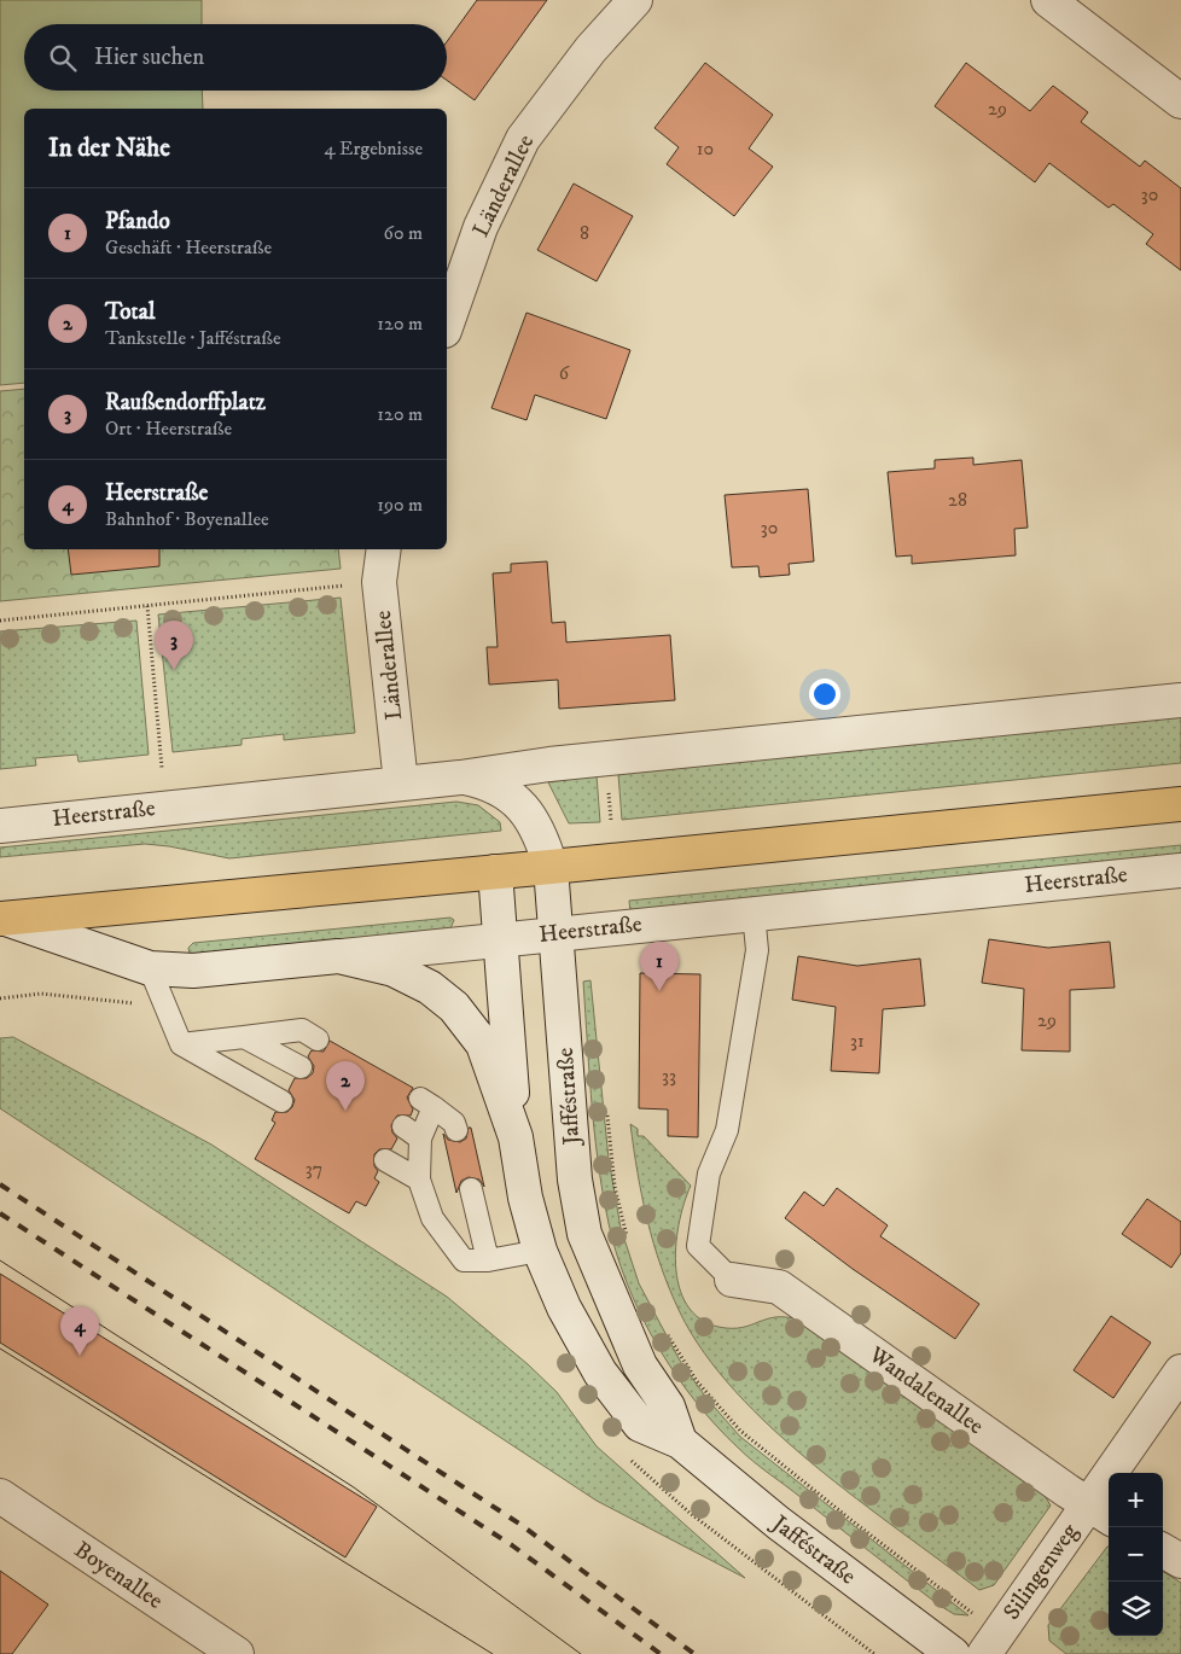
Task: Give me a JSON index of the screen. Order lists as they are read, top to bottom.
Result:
{
  "streets": {
    "main road": ["Heerstraße"],
    "street": [
      "Länderallee",
      "Jafféstraße",
      "Wandalenallee",
      "Silingenweg",
      "Boyenallee"
    ]
  },
  "crossings": [
    ["Länderallee", "Heerstraße"],
    ["Heerstraße", "Jafféstraße"],
    ["Wandalenallee", "Silingenweg"]
  ],
  "house_numbers": [
    "29",
    "10",
    "30",
    "8",
    "6",
    "28",
    "30",
    "29",
    "31",
    "33",
    "37"
  ],
  "page": {
    "search": "Hier suchen",
    "heading": ["In der Nähe", "4 Ergebnisse"],
    "list": [
      {
        "mark": "1",
        "name": "Pfando",
        "note": "Geschäft · Heerstraße",
        "value": "60 m"
      },
      {
        "mark": "2",
        "name": "Total",
        "note": "Tankstelle · Jafféstraße",
        "value": "120 m"
      },
      {
        "mark": "3",
        "name": "Raußendorffplatz",
        "note": "Ort · Heerstraße",
        "value": "120 m"
      },
      {
        "mark": "4",
        "name": "Heerstraße",
        "note": "Bahnhof · Boyenallee",
        "value": "190 m"
      }
    ],
    "pins": [
      "3",
      "1",
      "2",
      "4"
    ],
    "map_buttons": ["+", "−"]
  }
}
